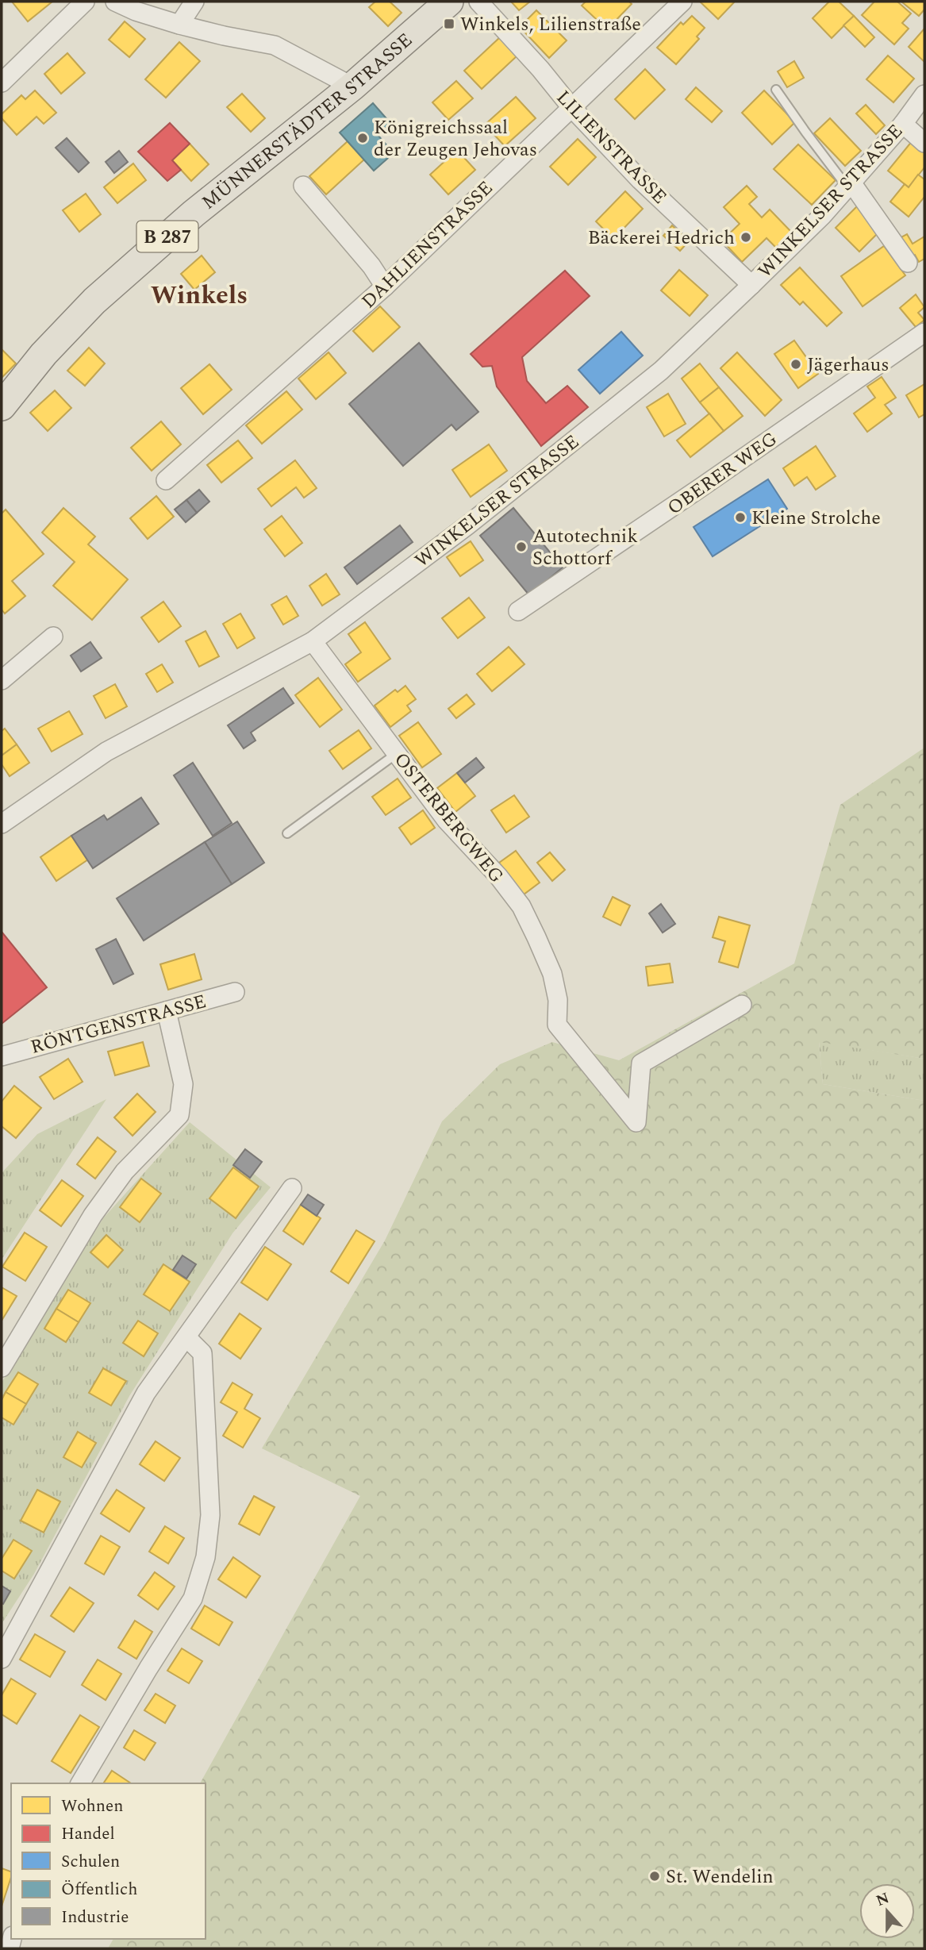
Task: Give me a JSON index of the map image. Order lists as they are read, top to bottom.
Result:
{
  "streets": {
    "main road": ["MÜNNERSTÄDTER STRASSE", "B 287"],
    "street": [
      "LILIENSTRASSE",
      "WINKELSER STRASSE",
      "DAHLIENSTRASSE",
      "OBERER WEG",
      "OSTERBERGWEG",
      "RÖNTGENSTRASSE"
    ]
  },
  "crossings": [
    ["LILIENSTRASSE", "WINKELSER STRASSE"],
    ["LILIENSTRASSE", "DAHLIENSTRASSE"],
    ["WINKELSER STRASSE", "OSTERBERGWEG"]
  ],
  "districts": ["Winkels"],
  "places": {
    "transit": ["Winkels, Lilienstraße"],
    "other": [
      "Königreichssaal der Zeugen Jehovas",
      "Bäckerei Hedrich",
      "Jägerhaus",
      "Kleine Strolche",
      "Autotechnik Schottorf",
      "St. Wendelin"
    ]
  },
  "legend": [
    "Wohnen",
    "Handel",
    "Schulen",
    "Öffentlich",
    "Industrie"
  ],
  "north": "top"
}
